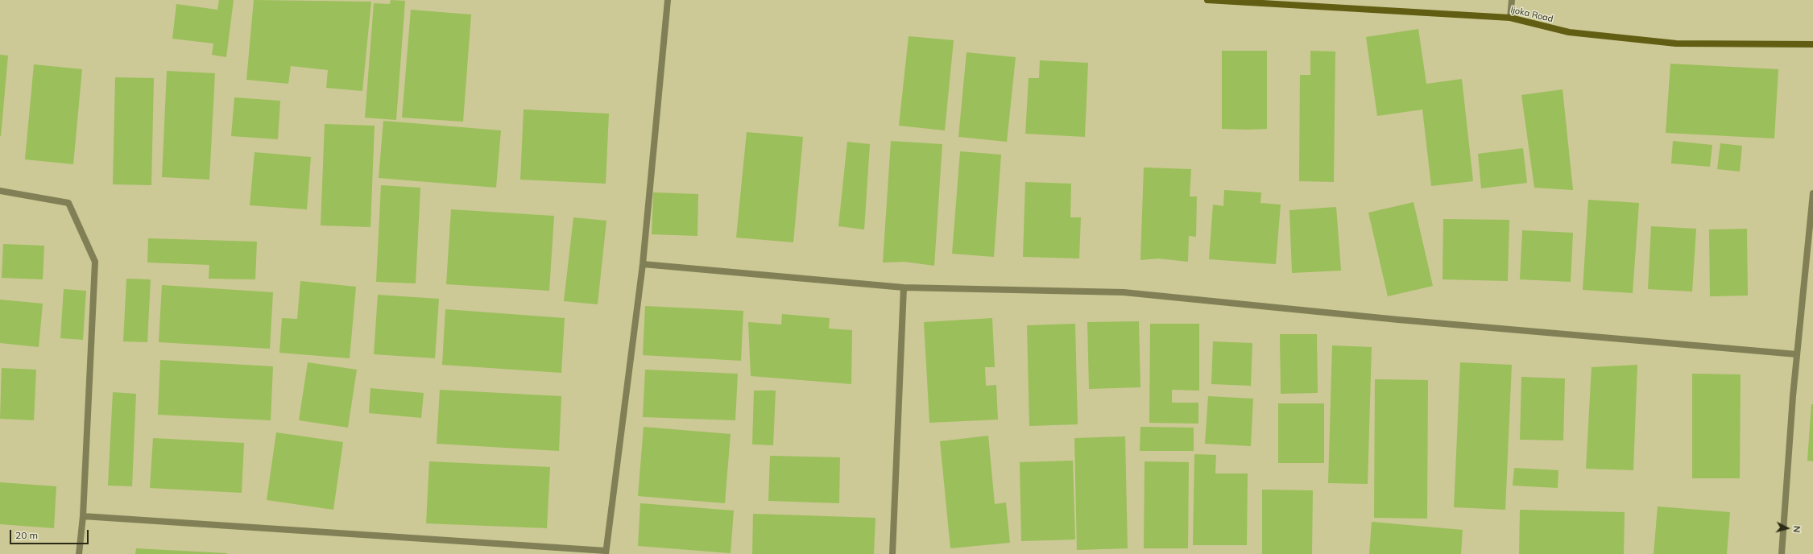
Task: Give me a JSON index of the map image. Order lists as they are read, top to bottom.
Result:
{
  "streets": {
    "street": ["Ijoka Road"]
  },
  "scale_bar": "20 m",
  "north": "right"
}
